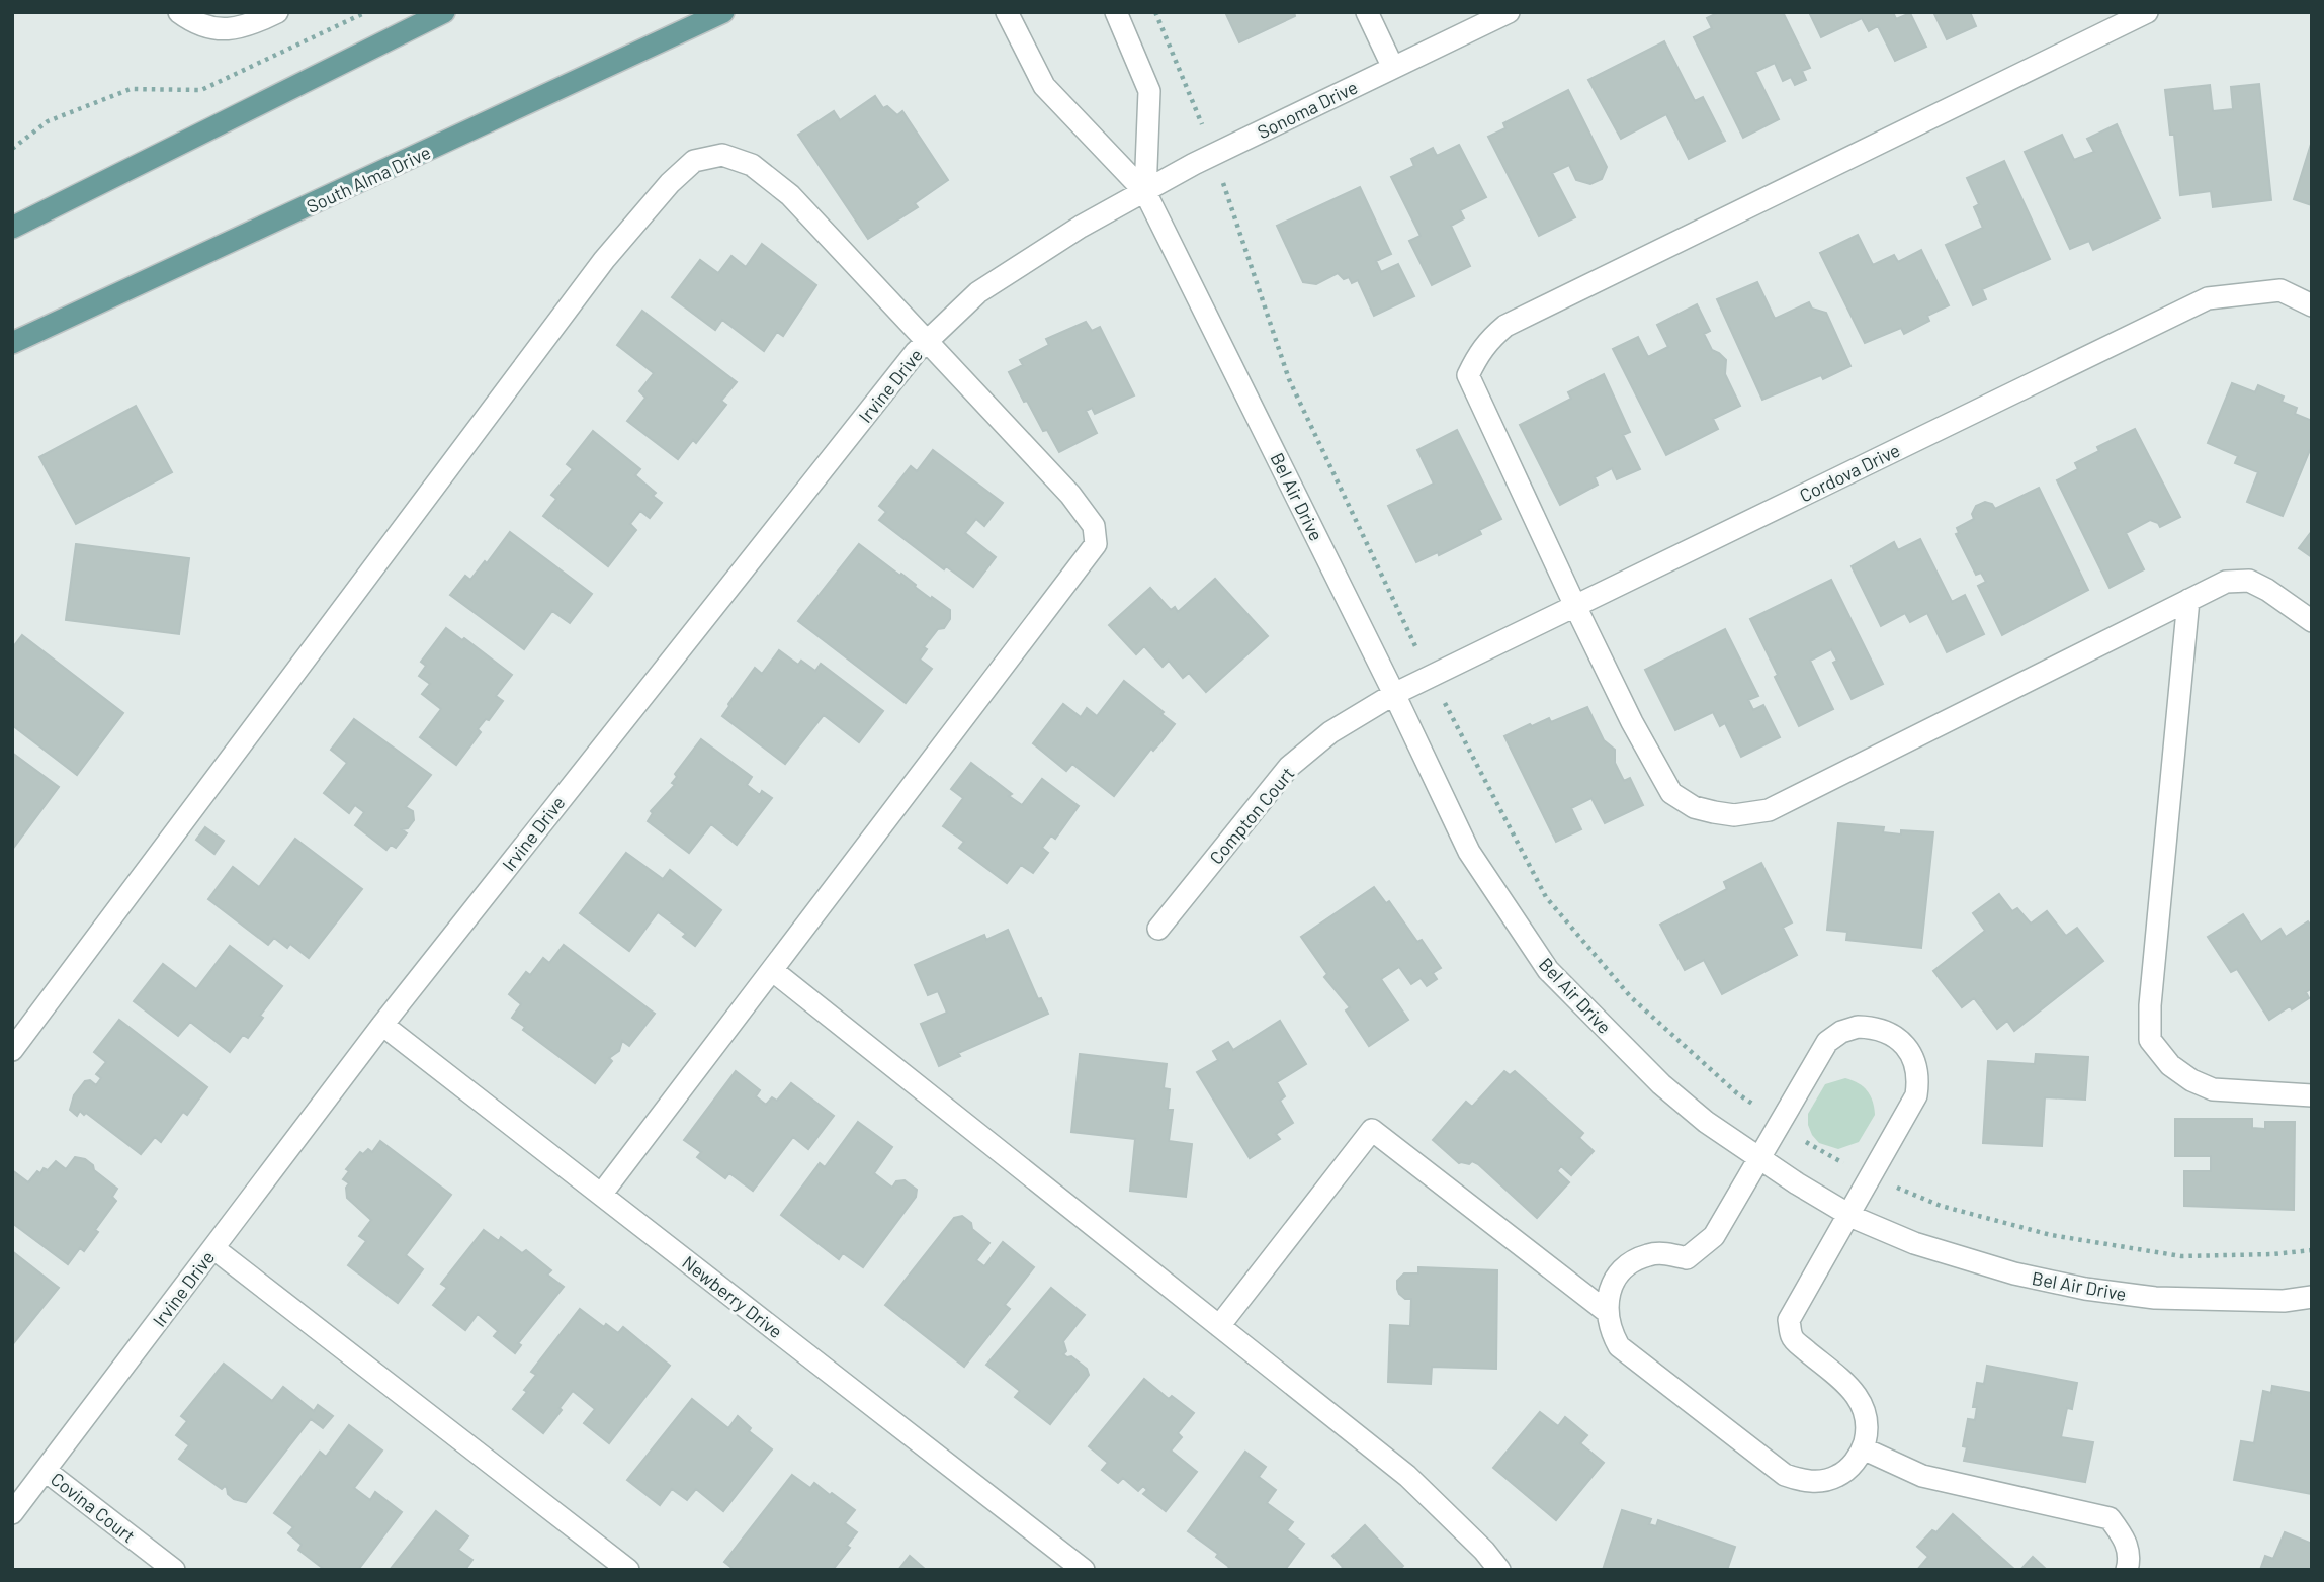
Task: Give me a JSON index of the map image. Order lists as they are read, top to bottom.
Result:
{
  "streets": {
    "main road": ["South Alma Drive"],
    "street": [
      "Sonoma Drive",
      "Irvine Drive",
      "Cordova Drive",
      "Bel Air Drive",
      "Compton Court",
      "Newberry Drive",
      "Covina Court"
    ]
  },
  "crossings": [
    ["Sonoma Drive", "Irvine Drive"],
    ["Sonoma Drive", "Bel Air Drive"],
    ["Irvine Drive", "Newberry Drive"],
    ["Irvine Drive", "Covina Court"],
    ["Cordova Drive", "Bel Air Drive"],
    ["Cordova Drive", "Compton Court"],
    ["Bel Air Drive", "Compton Court"]
  ]
}
